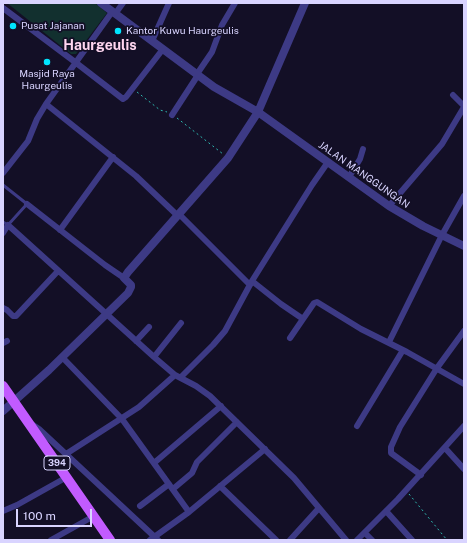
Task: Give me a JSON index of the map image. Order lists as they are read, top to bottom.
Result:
{
  "streets": {
    "main road": ["394"],
    "street": ["JALAN MANGGUNGAN"]
  },
  "districts": ["Haurgeulis"],
  "places": ["Pusat Jajanan", "Kantor Kuwu Haurgeulis", "Masjid Raya Haurgeulis"],
  "scale_bar": "100 m"
}
